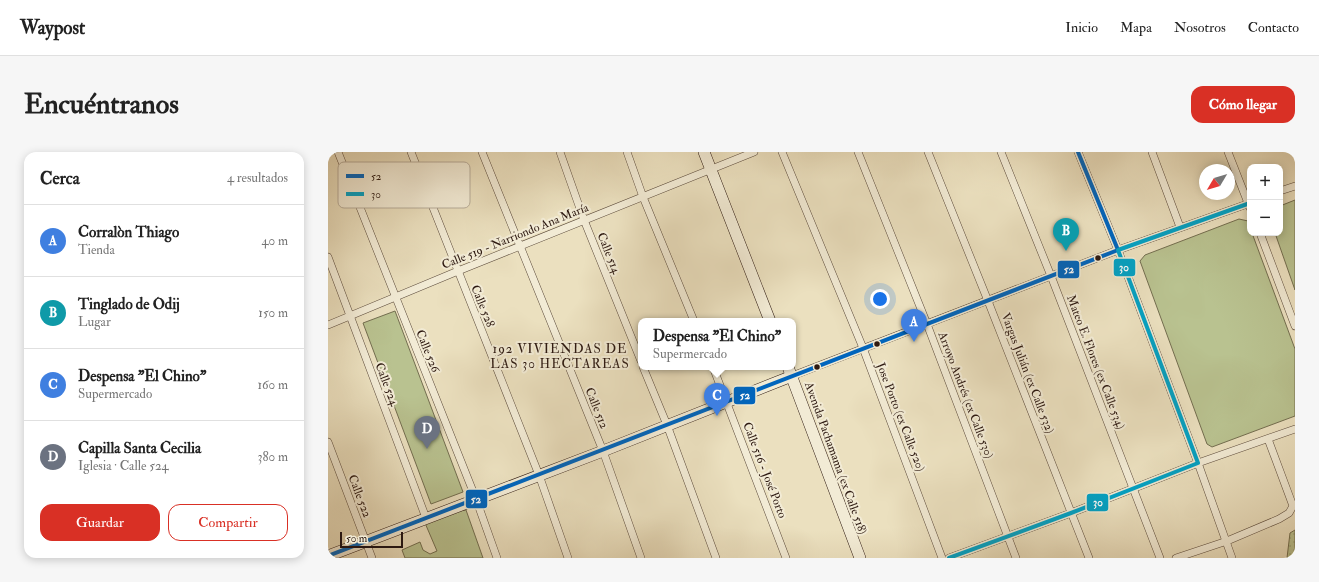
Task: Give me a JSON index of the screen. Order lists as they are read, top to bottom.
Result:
{
  "streets": {
    "street": [
      "Calle 519 - Narriondo Ana María",
      "Calle 514",
      "Calle 528",
      "Calle 526",
      "Mateo E. Flores (ex Calle 534)",
      "Vargas Julián (ex Calle 532)",
      "Calle 524",
      "Arroyo Andrés (ex Calle 530)",
      "Calle 512",
      "Jose Porto (ex Calle 520)",
      "Avenida Pachamama (ex Calle 518)",
      "Calle 516 - José Porto",
      "Calle 522"
    ]
  },
  "crossings": [
    ["Calle 519 - Narriondo Ana María", "Calle 514"],
    ["Calle 519 - Narriondo Ana María", "Calle 528"],
    ["Calle 519 - Narriondo Ana María", "Calle 526"],
    ["Calle 519 - Narriondo Ana María", "Calle 524"],
    ["Calle 519 - Narriondo Ana María", "Calle 512"]
  ],
  "districts": ["192 VIVIENDAS DE LAS 30 HECTAREAS"],
  "lines": ["transit line 52", "transit line 30"],
  "legend": ["52", "30"],
  "scale_bar": "50 m",
  "north": "bottom left",
  "page": {
    "header": "Waypost",
    "nav": [
      "Inicio",
      "Mapa",
      "Nosotros",
      "Contacto"
    ],
    "buttons": [
      "Cómo llegar",
      ["Guardar", "Compartir"]
    ],
    "title": "Encuéntranos",
    "heading": ["Cerca", "4 resultados"],
    "map_buttons": ["+", "−"],
    "list": [
      {
        "mark": "A",
        "name": "Corralòn Thiago",
        "note": "Tienda",
        "value": "40 m"
      },
      {
        "mark": "B",
        "name": "Tinglado de Odij",
        "note": "Lugar",
        "value": "150 m"
      },
      {
        "mark": "C",
        "name": "Despensa \"El Chino\"",
        "note": "Supermercado",
        "value": "160 m"
      },
      {
        "mark": "D",
        "name": "Capilla Santa Cecilia",
        "note": "Iglesia · Calle 524",
        "value": "380 m"
      }
    ],
    "pins": [
      "B",
      "A",
      "C",
      "D"
    ],
    "popup": ["Despensa \"El Chino\"", "Supermercado"],
    "scale": "50 m"
  }
}
